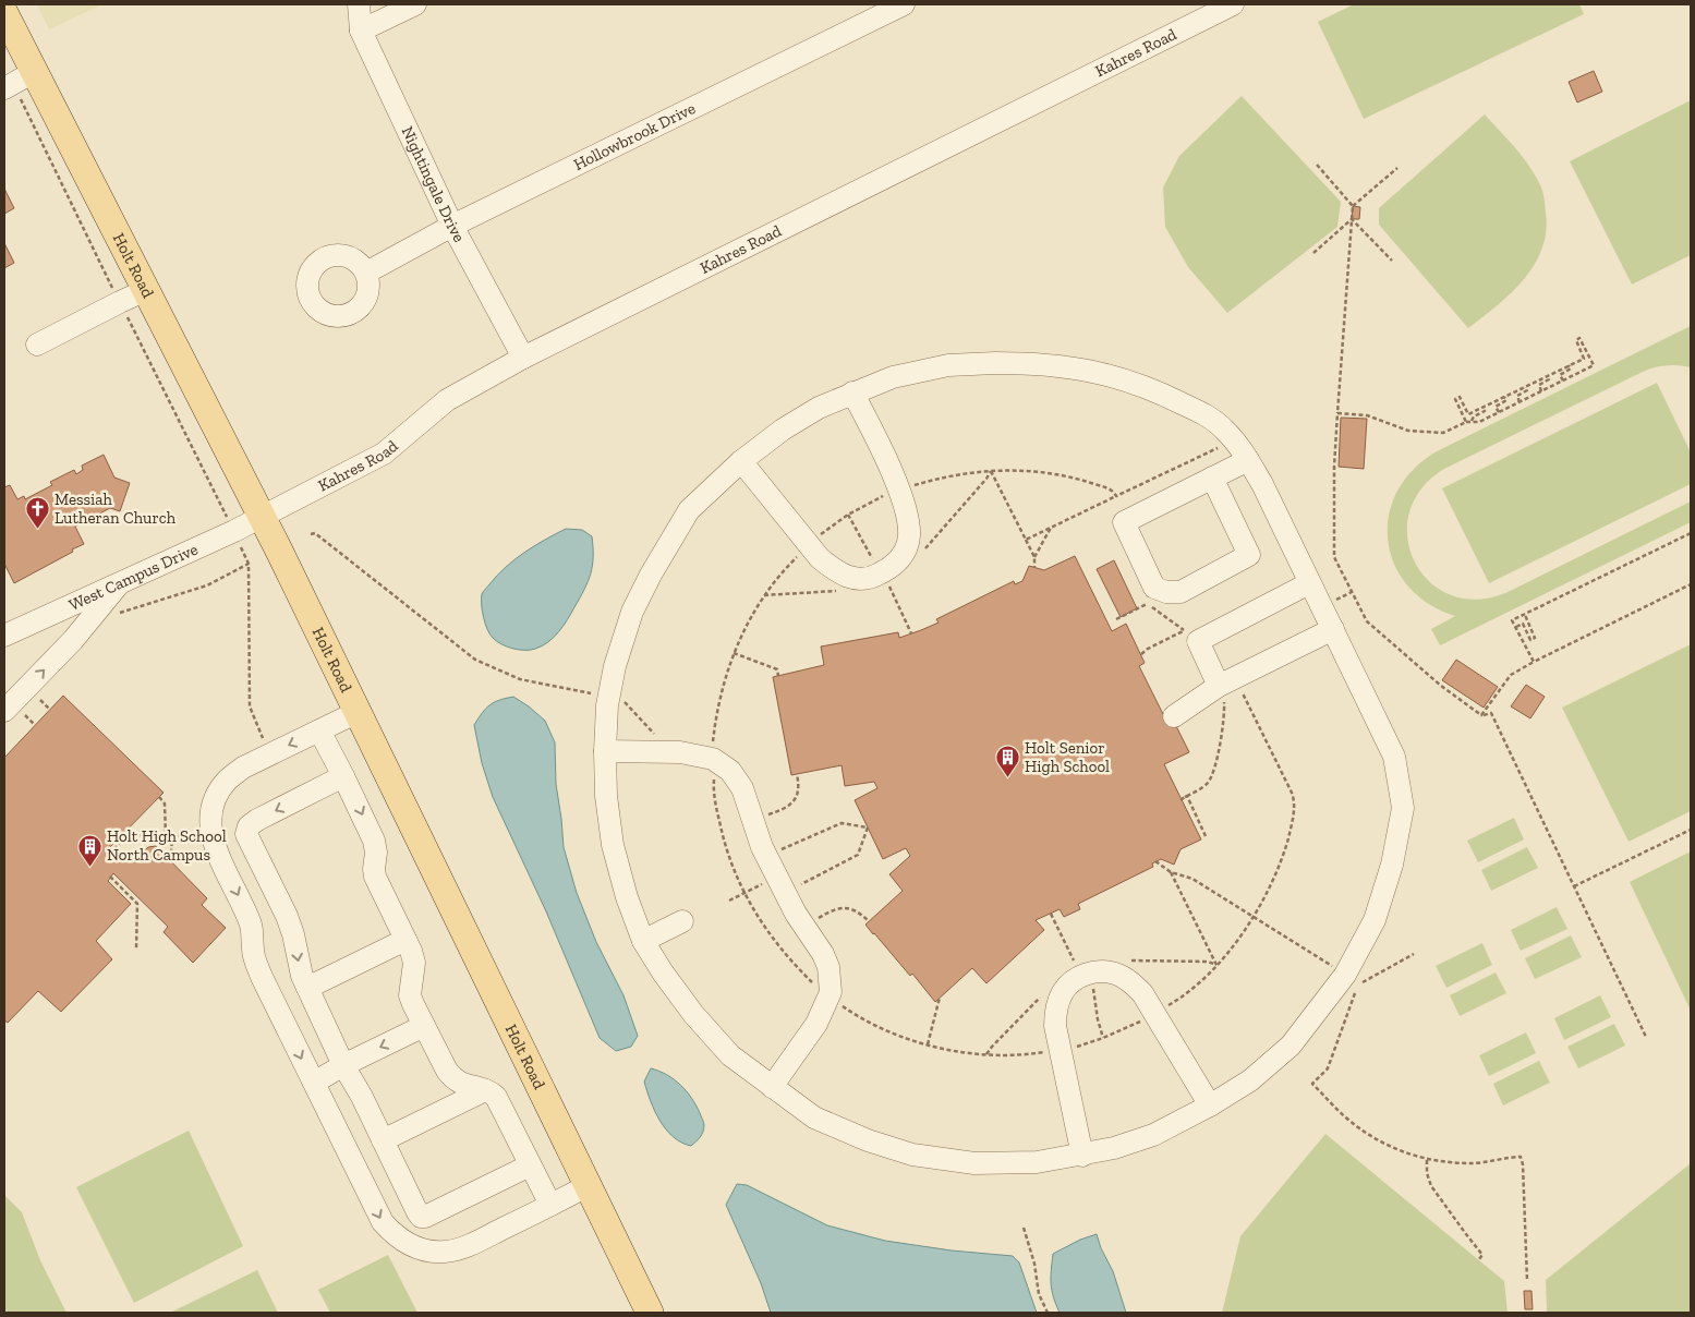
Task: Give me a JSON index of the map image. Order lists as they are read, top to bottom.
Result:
{
  "streets": {
    "main road": ["Holt Road"],
    "street": [
      "Kahres Road",
      "Hollowbrook Drive",
      "Nightingale Drive",
      "West Campus Drive"
    ]
  },
  "crossings": [
    ["Kahres Road", "Nightingale Drive"],
    ["Kahres Road", "Holt Road"],
    ["Kahres Road", "West Campus Drive"],
    ["Hollowbrook Drive", "Nightingale Drive"],
    ["Holt Road", "West Campus Drive"]
  ],
  "places": {
    "church": ["Messiah Lutheran Church"],
    "building": ["Holt Senior High School", "Holt High School North Campus"]
  }
}
